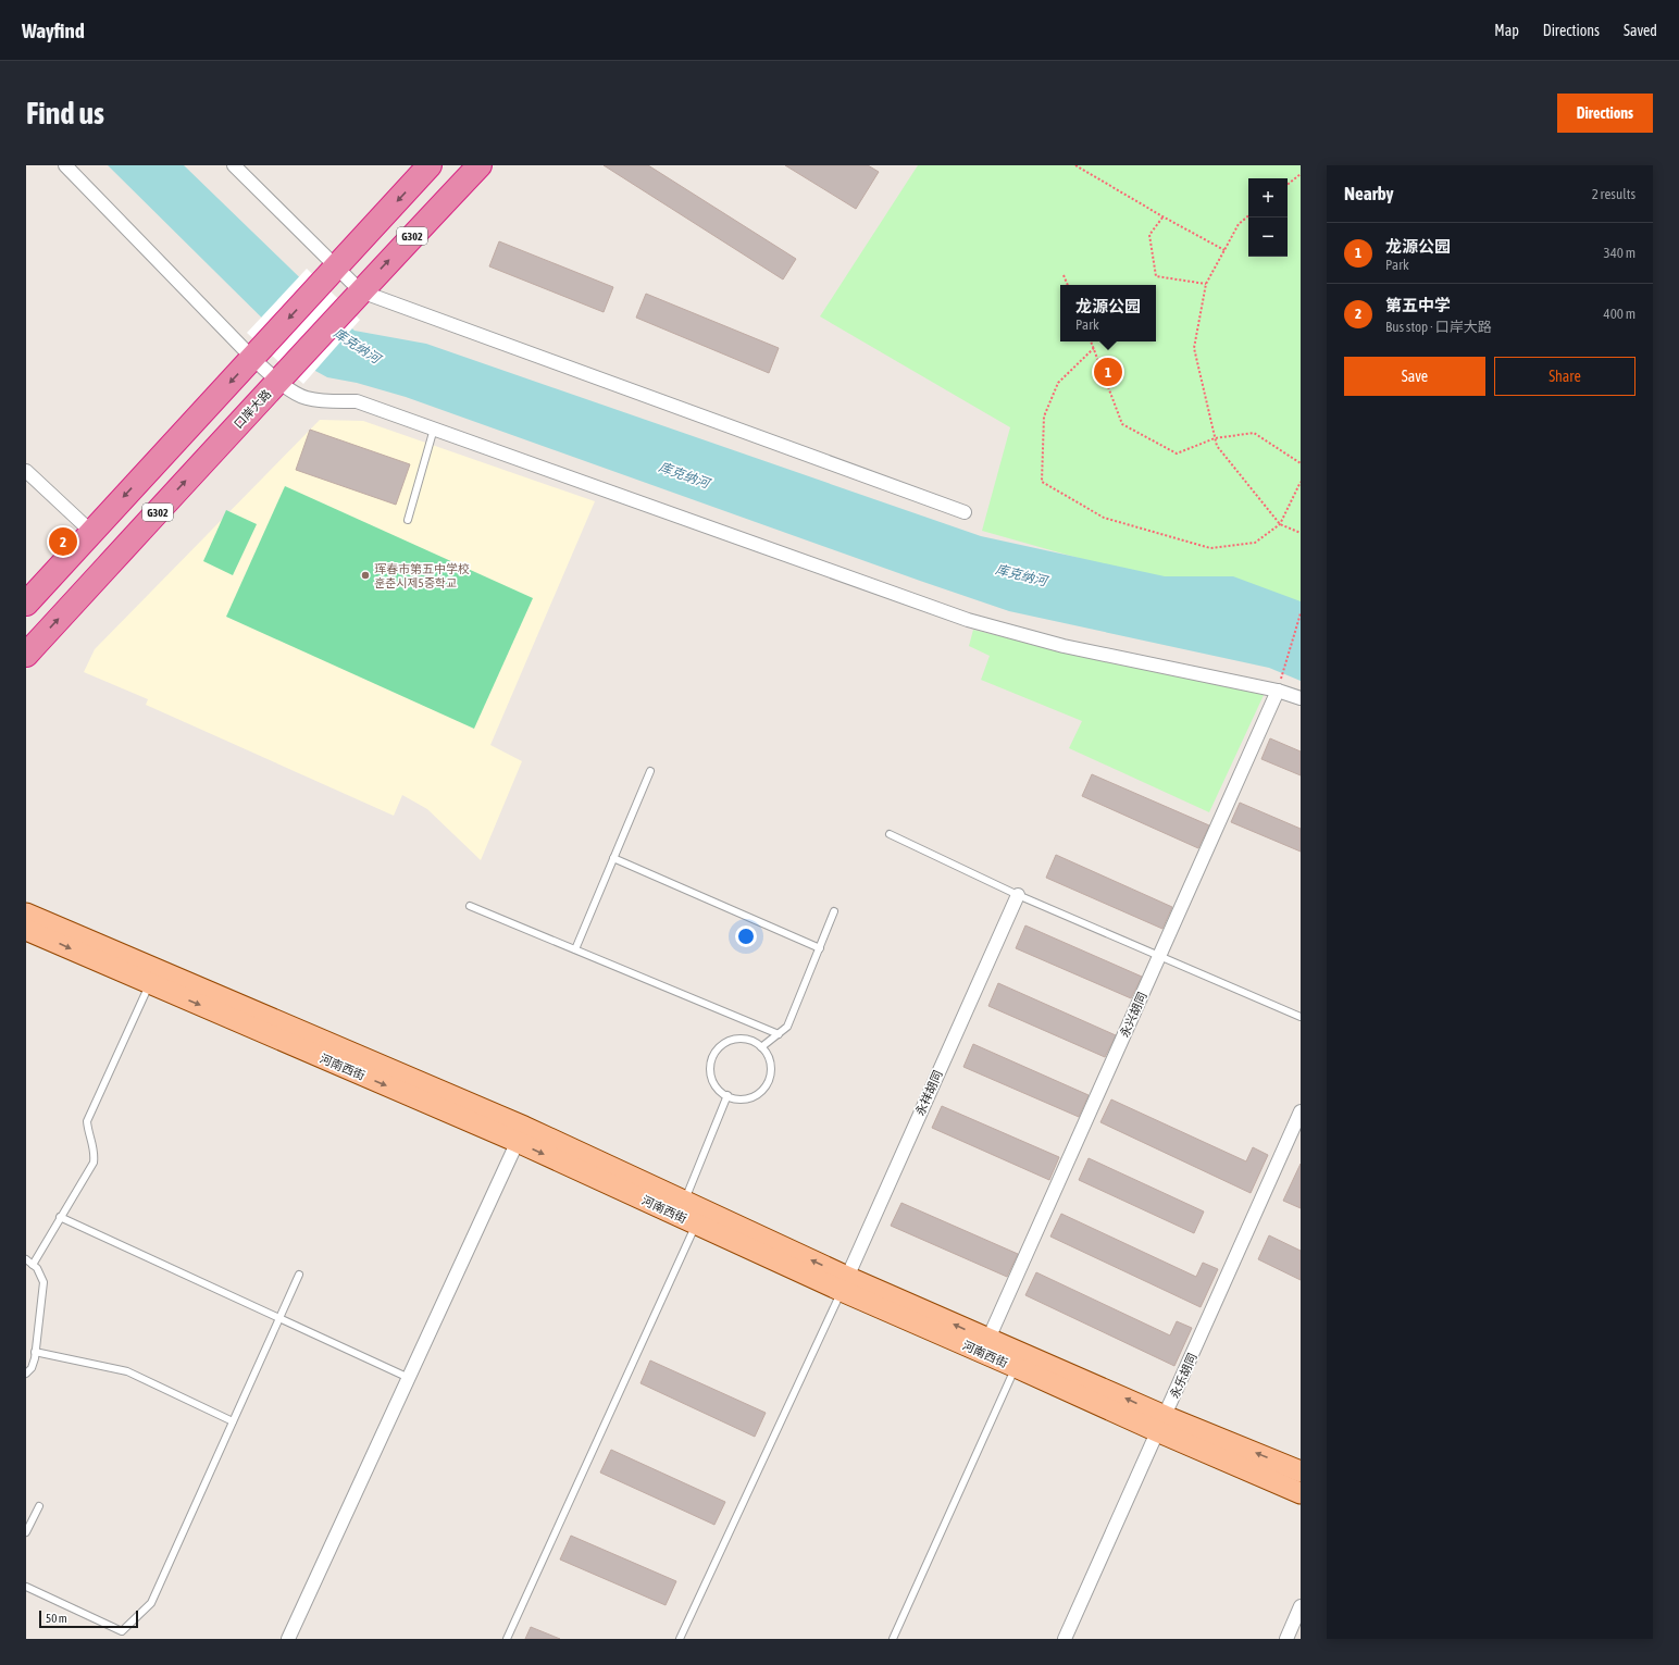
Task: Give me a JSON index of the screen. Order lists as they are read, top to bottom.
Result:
{
  "streets": {
    "highway": ["G302", "口岸大路"],
    "main road": ["河南西街"],
    "street": ["永兴胡同", "永祥胡同", "永乐胡同"]
  },
  "crossings": [
    ["永兴胡同", "河南西街"],
    ["河南西街", "永祥胡同"],
    ["河南西街", "永乐胡同"]
  ],
  "water": ["库克纳河"],
  "places": ["珲春市第五中学校 훈춘시제5중학교"],
  "scale_bar": "50 m",
  "page": {
    "header": "Wayfind",
    "nav": ["Map", "Directions", "Saved"],
    "buttons": [
      "Directions",
      ["Save", "Share"]
    ],
    "title": "Find us",
    "heading": ["Nearby", "2 results"],
    "map_buttons": ["+", "−"],
    "list": [
      {
        "mark": "1",
        "name": "龙源公园",
        "note": "Park",
        "value": "340 m"
      },
      {
        "mark": "2",
        "name": "第五中学",
        "note": "Bus stop · 口岸大路",
        "value": "400 m"
      }
    ],
    "popup": ["龙源公园", "Park"],
    "pins": ["1", "2"],
    "scale": "50 m"
  }
}
